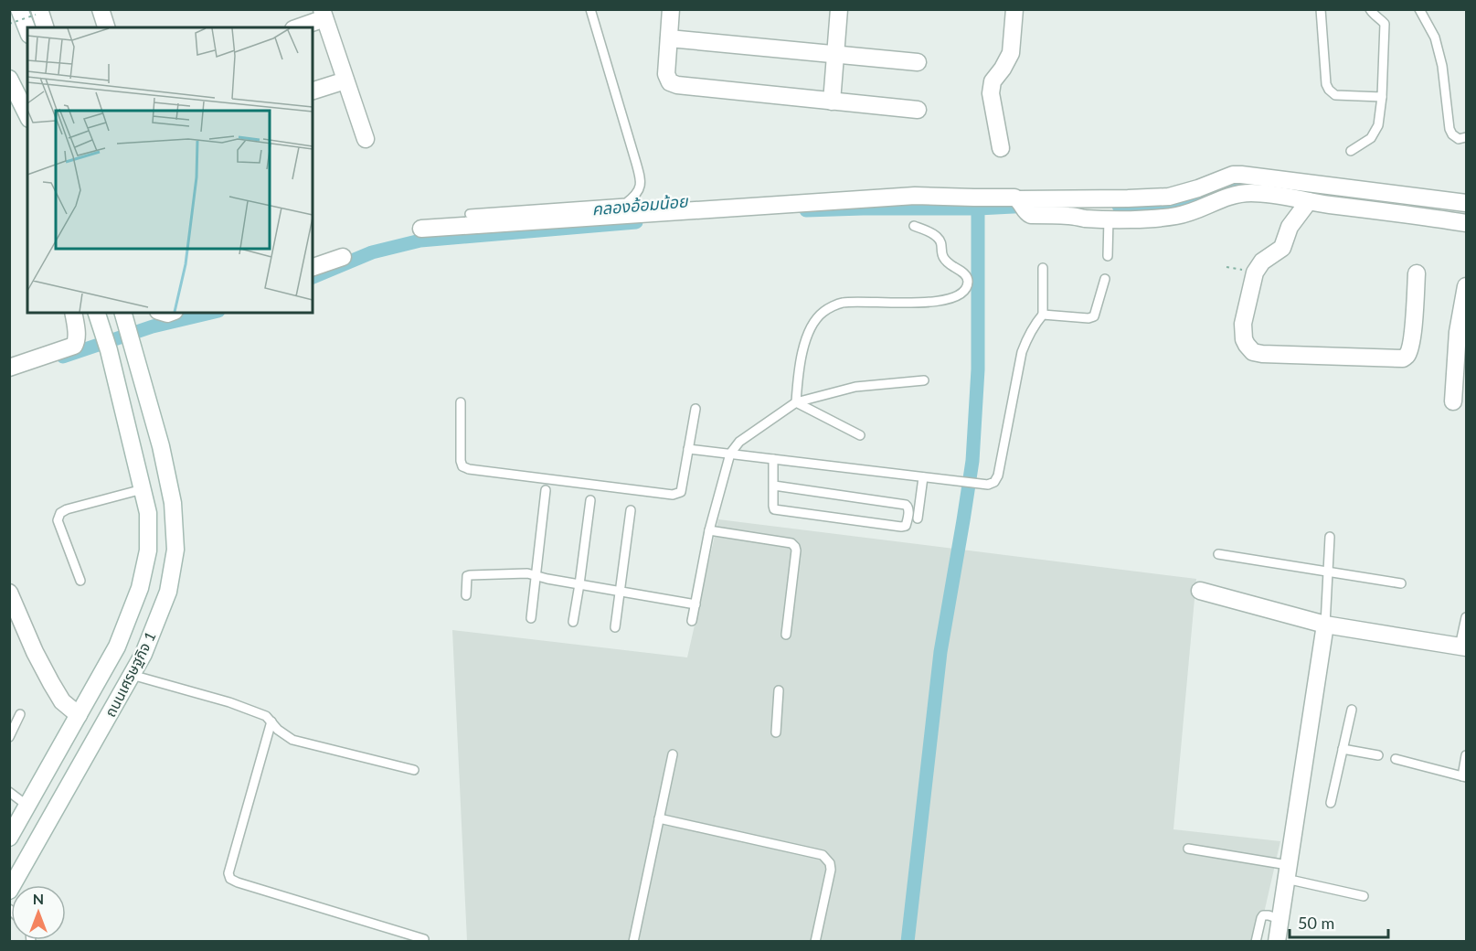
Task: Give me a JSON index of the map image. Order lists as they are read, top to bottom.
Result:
{
  "streets": {
    "street": ["ถนนเศรษฐกิจ 1"]
  },
  "water": ["คลองอ้อมน้อย"],
  "scale_bar": "50 m",
  "north": "top"
}
